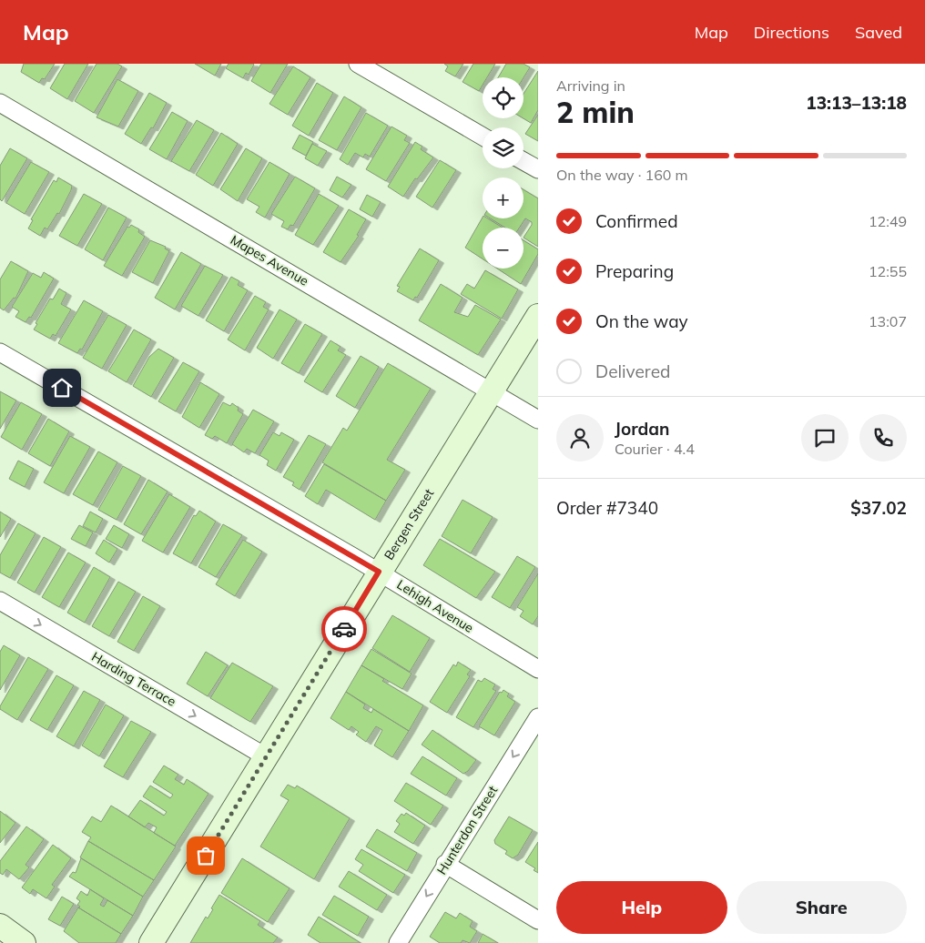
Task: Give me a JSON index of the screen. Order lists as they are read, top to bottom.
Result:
{
  "streets": {
    "main road": ["Bergen Street"],
    "street": [
      "Mapes Avenue",
      "Lehigh Avenue",
      "Harding Terrace",
      "Hunterdon Street"
    ]
  },
  "crossings": [
    ["Mapes Avenue", "Bergen Street"],
    ["Bergen Street", "Lehigh Avenue"],
    ["Bergen Street", "Harding Terrace"]
  ],
  "one_way": ["Harding Terrace", "Hunterdon Street"],
  "page": {
    "header": "Map",
    "nav": ["Map", "Directions", "Saved"],
    "heading": ["2 min", "Arriving in", "13:13–13:18"],
    "panel": [
      "Jordan",
      "Courier · 4.4",
      "Order #7340",
      "$37.02"
    ],
    "map_buttons": ["+", "−"],
    "bar": "On the way · 160 m",
    "list": [
      ["Confirmed", "12:49"],
      ["Preparing", "12:55"],
      ["On the way", "13:07"],
      "Delivered"
    ],
    "buttons": ["Help", "Share"]
  }
}
